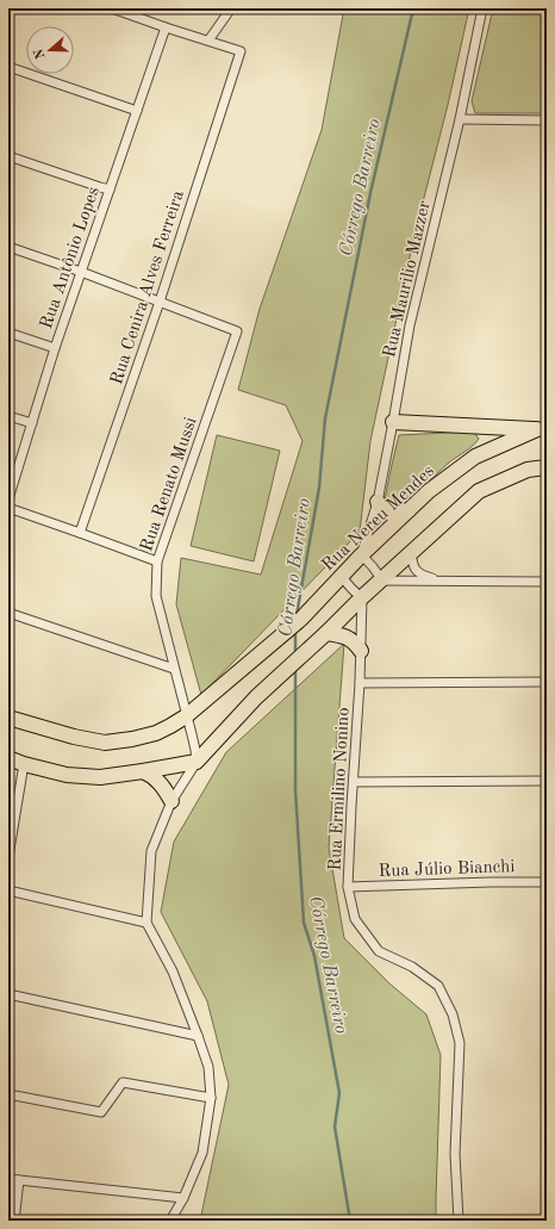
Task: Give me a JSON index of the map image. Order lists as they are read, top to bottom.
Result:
{
  "streets": {
    "main road": ["Rua Nereu Mendes"],
    "street": [
      "Rua Antônio Lopes",
      "Rua Maurilio Mazzer",
      "Rua Cenira Alves Ferreira",
      "Rua Renato Mussi",
      "Rua Ermilino Nonino",
      "Rua Júlio Bianchi"
    ]
  },
  "crossings": [
    ["Rua Maurilio Mazzer", "Rua Nereu Mendes"],
    ["Rua Maurilio Mazzer", "Rua Ermilino Nonino"],
    ["Rua Cenira Alves Ferreira", "Rua Renato Mussi"],
    ["Rua Renato Mussi", "Rua Nereu Mendes"],
    ["Rua Nereu Mendes", "Rua Ermilino Nonino"],
    ["Rua Ermilino Nonino", "Rua Júlio Bianchi"]
  ],
  "water": ["Córrego Barreiro"],
  "north": "left"
}
